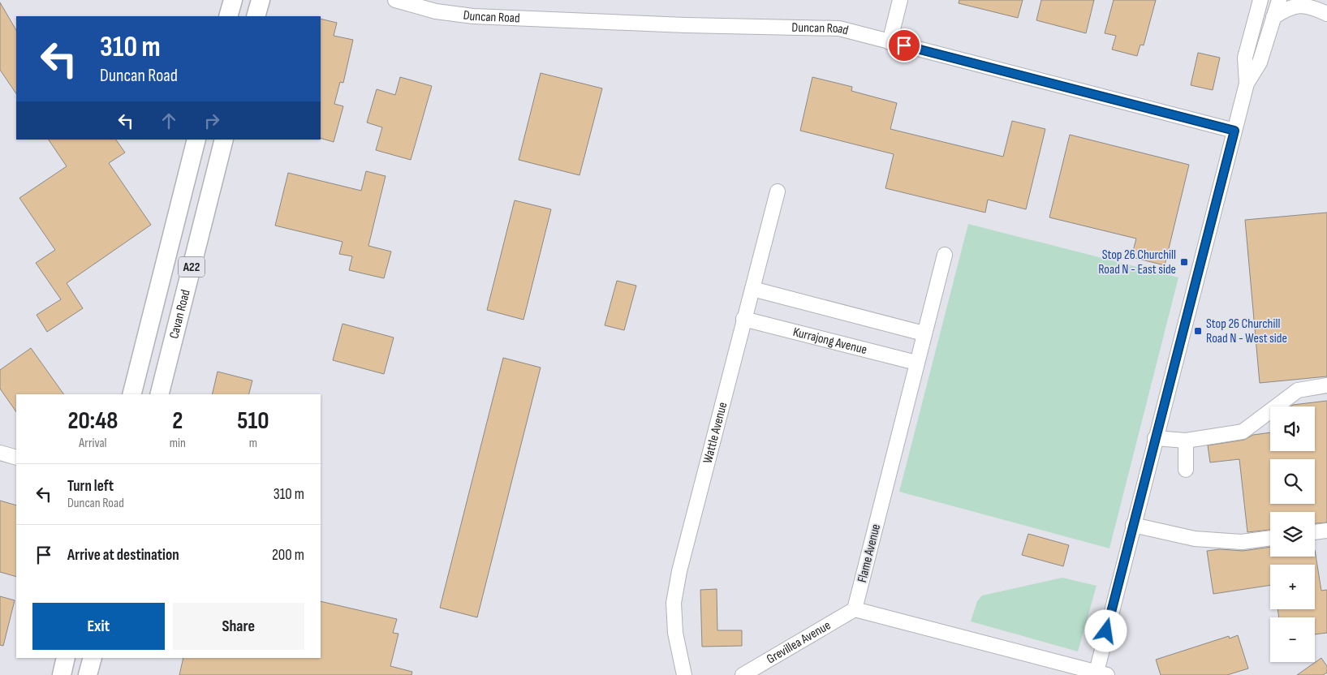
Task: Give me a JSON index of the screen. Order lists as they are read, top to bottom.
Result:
{
  "streets": {
    "main road": ["A22", "Cavan Road"],
    "street": [
      "Duncan Road",
      "Kurrajong Avenue",
      "Wattle Avenue",
      "Flame Avenue",
      "Grevillea Avenue"
    ]
  },
  "crossings": [
    ["Kurrajong Avenue", "Wattle Avenue"],
    ["Kurrajong Avenue", "Flame Avenue"],
    ["Flame Avenue", "Grevillea Avenue"]
  ],
  "places": {
    "transit": ["Stop 26 Churchill Road N - East side", "Stop 26 Churchill Road N - West side"]
  },
  "page": {
    "turn": ["310 m", "Duncan Road"],
    "eta": [
      "20:48",
      "Arrival",
      "2",
      "min",
      "510",
      "m"
    ],
    "map_buttons": ["+", "−"],
    "list": [
      {
        "name": "Turn left",
        "note": "Duncan Road",
        "value": "310 m"
      },
      {
        "name": "Arrive at destination",
        "value": "200 m"
      }
    ],
    "buttons": ["Exit", "Share"]
  }
}
